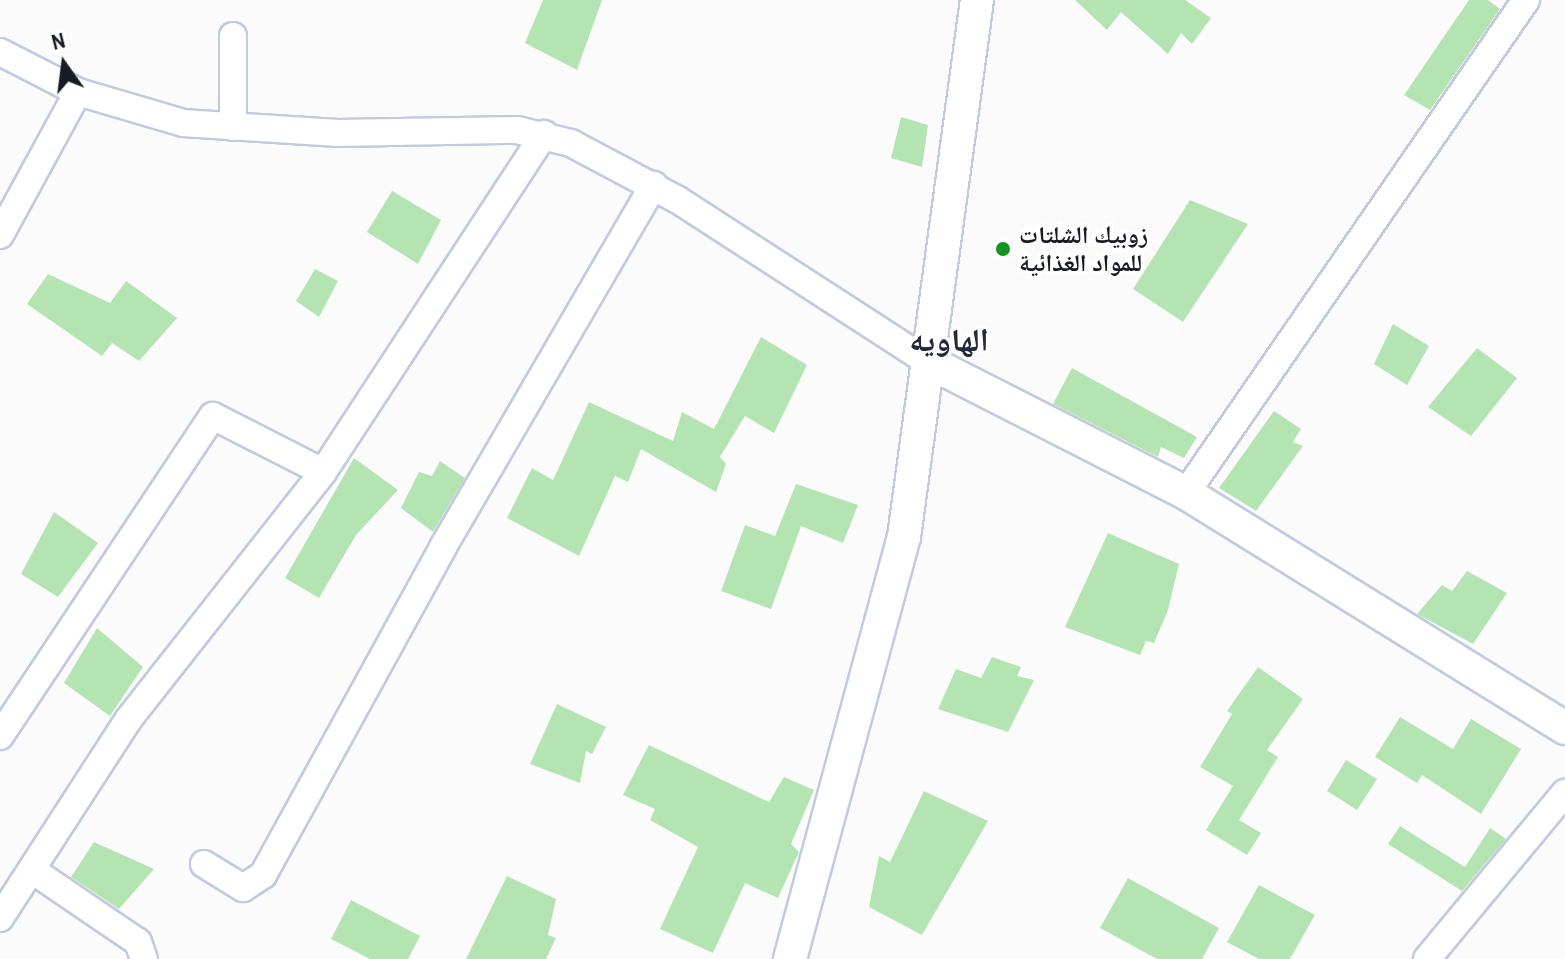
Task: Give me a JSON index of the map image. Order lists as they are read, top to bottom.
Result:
{
  "districts": ["الهاويه"],
  "places": ["زوبيك الشلتات للمواد الغذائية"],
  "north": "top"
}
